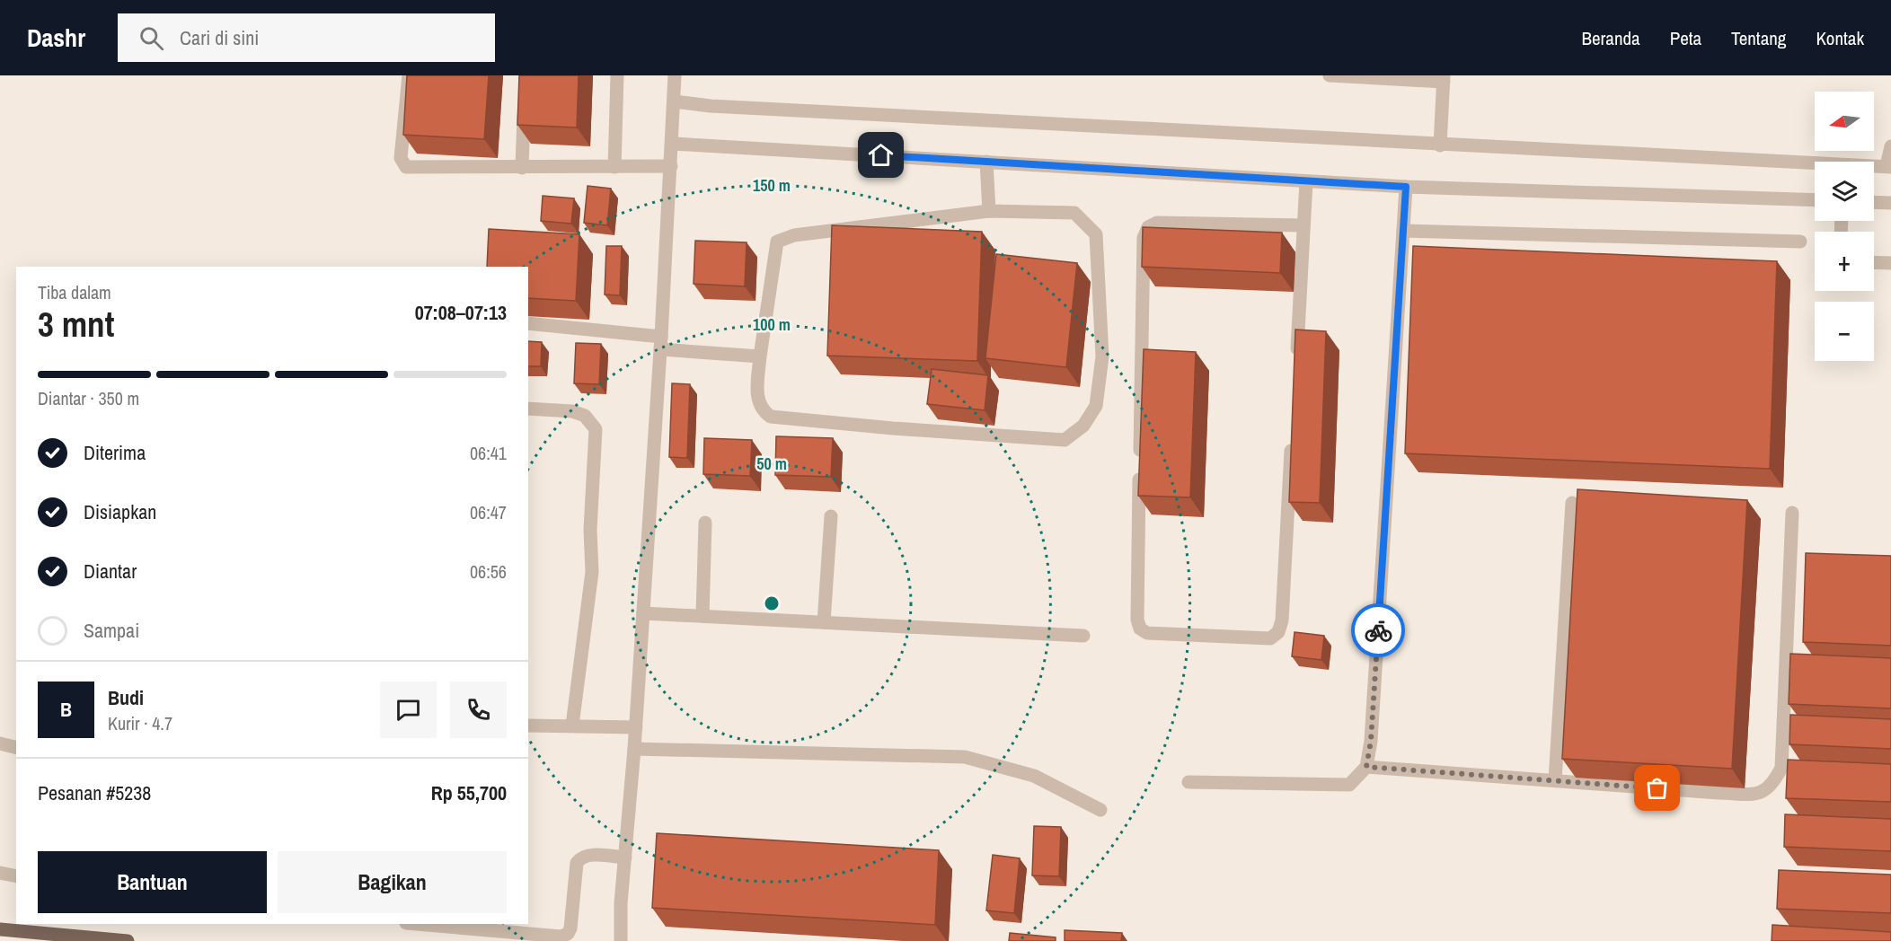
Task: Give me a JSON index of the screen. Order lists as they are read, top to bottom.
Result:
{
  "north": "left",
  "page": {
    "header": "Dashr",
    "search": "Cari di sini",
    "nav": [
      "Beranda",
      "Peta",
      "Tentang",
      "Kontak"
    ],
    "map_buttons": ["+", "−"],
    "heading": ["3 mnt", "Tiba dalam", "07:08–07:13"],
    "panel": [
      "Budi",
      "Kurir · 4.7",
      "Pesanan #5238",
      "Rp 55,700"
    ],
    "bar": "Diantar · 350 m",
    "list": [
      ["Diterima", "06:41"],
      ["Disiapkan", "06:47"],
      ["Diantar", "06:56"],
      "Sampai"
    ],
    "round": "B",
    "buttons": ["Bantuan", "Bagikan"]
  },
  "rings": ["150 m", "100 m", "50 m"]
}
